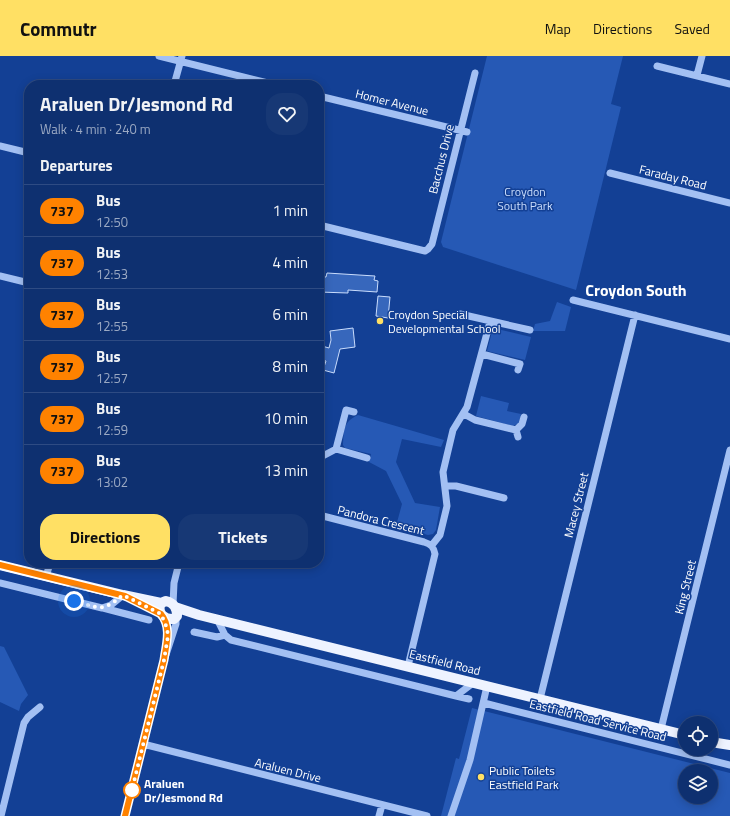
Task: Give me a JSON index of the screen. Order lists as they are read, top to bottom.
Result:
{
  "streets": {
    "main road": ["Eastfield Road"],
    "street": [
      "Homer Avenue",
      "Bacchus Drive",
      "Faraday Road",
      "Macey Street",
      "Pandora Crescent",
      "King Street",
      "Eastfield Road Service Road",
      "Araluen Drive"
    ]
  },
  "crossings": [
    ["Homer Avenue", "Bacchus Drive"],
    ["Macey Street", "Eastfield Road"],
    ["Pandora Crescent", "Eastfield Road"],
    ["King Street", "Eastfield Road"]
  ],
  "districts": ["Croydon South"],
  "parks": ["Croydon South Park"],
  "places": ["Croydon Special Developmental School", "Public Toilets Eastfield Park", "Araluen Dr/Jesmond Rd"],
  "lines": ["bus line 737"],
  "page": {
    "header": "Commutr",
    "nav": ["Map", "Directions", "Saved"],
    "heading": [
      ["Araluen Dr/Jesmond Rd", "Walk · 4 min · 240 m"],
      "Departures"
    ],
    "list": [
      {
        "mark": "737",
        "name": "Bus",
        "note": "12:50",
        "value": "1 min"
      },
      {
        "mark": "737",
        "name": "Bus",
        "note": "12:53",
        "value": "4 min"
      },
      {
        "mark": "737",
        "name": "Bus",
        "note": "12:55",
        "value": "6 min"
      },
      {
        "mark": "737",
        "name": "Bus",
        "note": "12:57",
        "value": "8 min"
      },
      {
        "mark": "737",
        "name": "Bus",
        "note": "12:59",
        "value": "10 min"
      },
      {
        "mark": "737",
        "name": "Bus",
        "note": "13:02",
        "value": "13 min"
      }
    ],
    "buttons": ["Directions", "Tickets"]
  }
}
